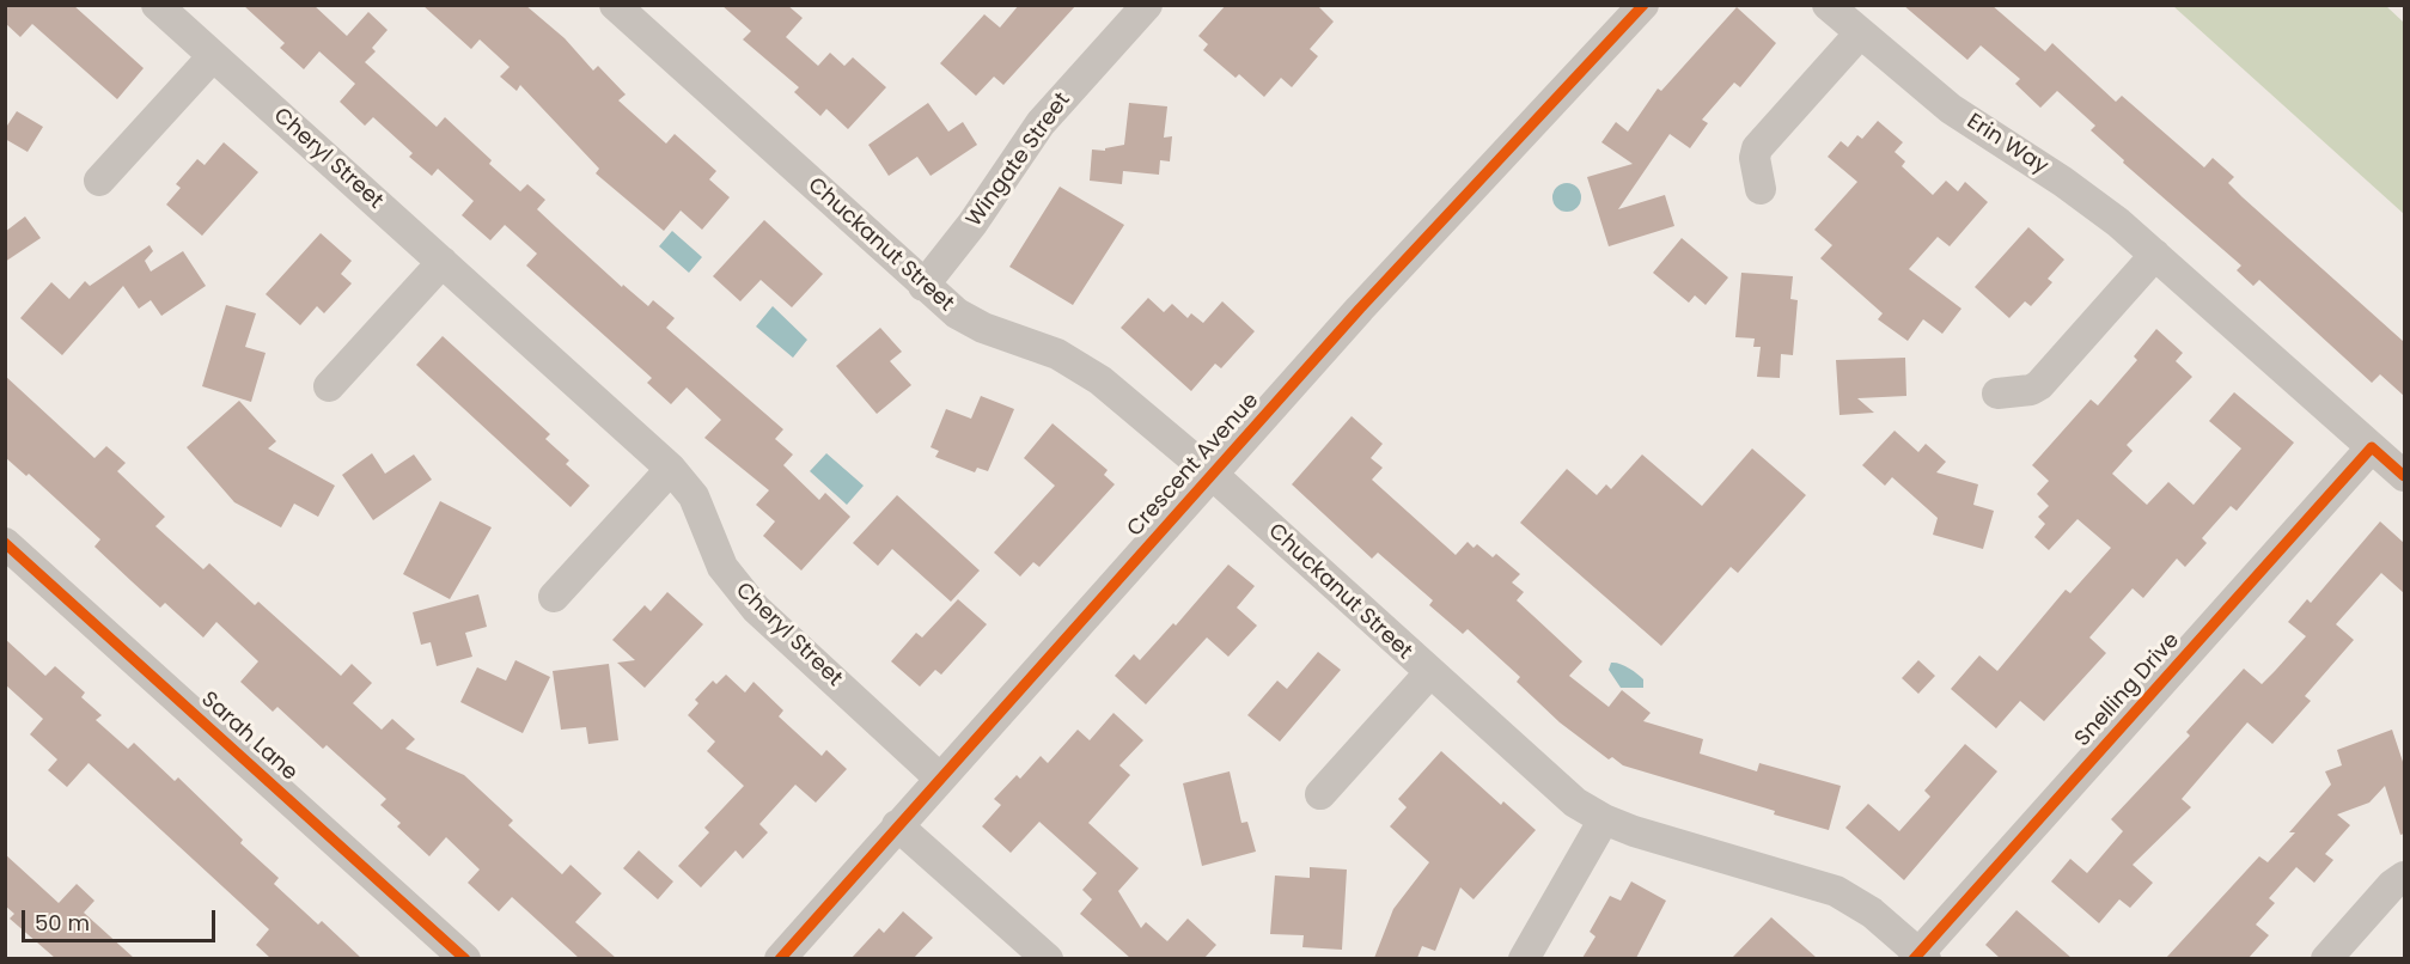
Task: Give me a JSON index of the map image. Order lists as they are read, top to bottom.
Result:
{
  "streets": {
    "street": [
      "Erin Way",
      "Cheryl Street",
      "Wingate Street",
      "Chuckanut Street",
      "Crescent Avenue",
      "Snelling Drive",
      "Sarah Lane"
    ]
  },
  "crossings": [
    ["Erin Way", "Snelling Drive"],
    ["Cheryl Street", "Crescent Avenue"],
    ["Wingate Street", "Chuckanut Street"],
    ["Chuckanut Street", "Crescent Avenue"],
    ["Chuckanut Street", "Snelling Drive"]
  ],
  "scale_bar": "50 m"
}
